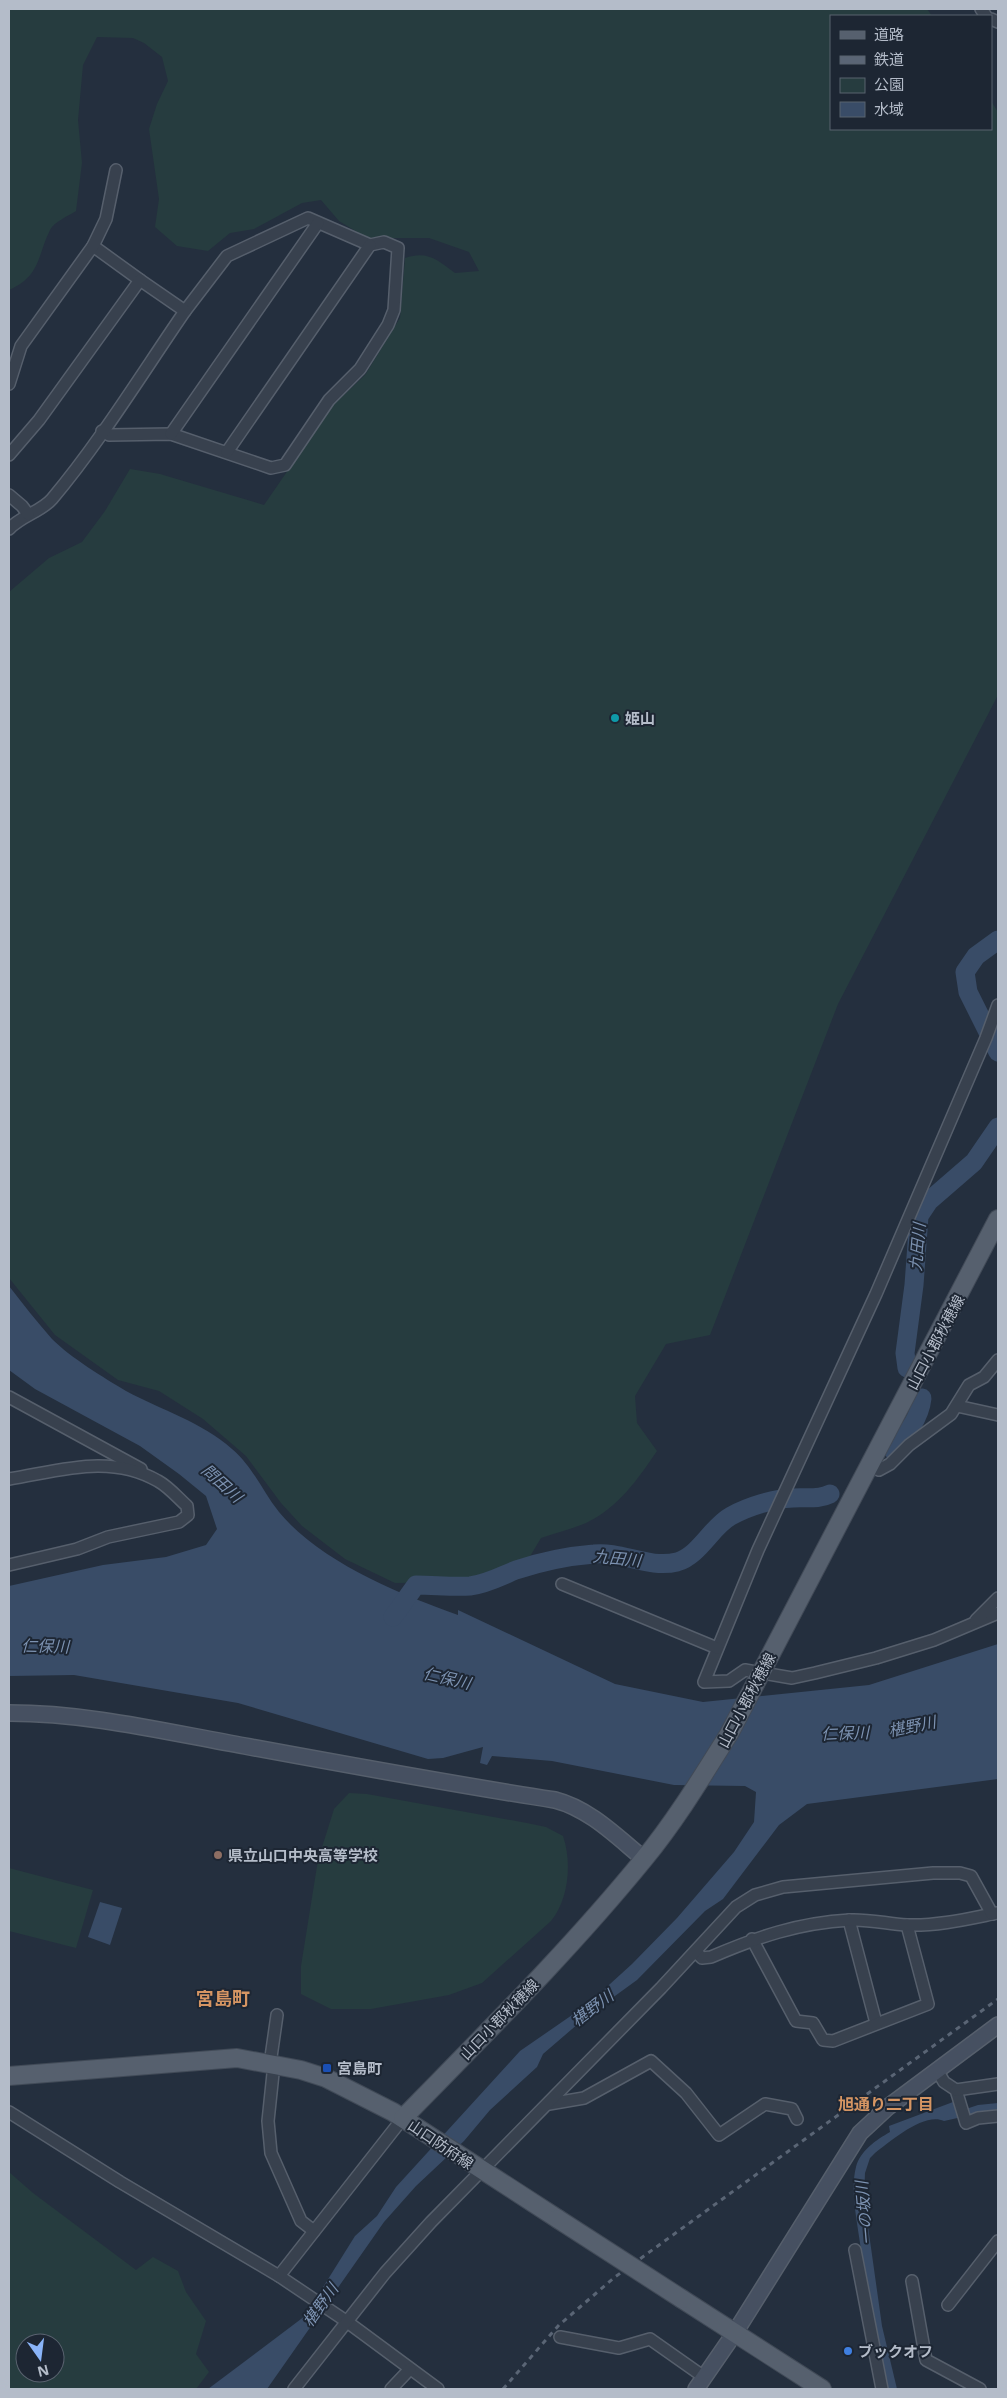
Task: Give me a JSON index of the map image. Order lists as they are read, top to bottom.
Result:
{
  "streets": {
    "main road": ["山口小郡秋穂線", "山口防府線"]
  },
  "crossings": [
    ["山口小郡秋穂線", "山口防府線"]
  ],
  "districts": ["宮島町", "旭通り二丁目"],
  "water": [
    "九田川",
    "問田川",
    "仁保川",
    "椹野川",
    "一の坂川"
  ],
  "places": {
    "other": ["姫山", "県立山口中央高等学校", "ブックオフ"],
    "transit": ["宮島町"]
  },
  "legend": [
    "道路",
    "鉄道",
    "公園",
    "水域"
  ],
  "north": "bottom"
}
